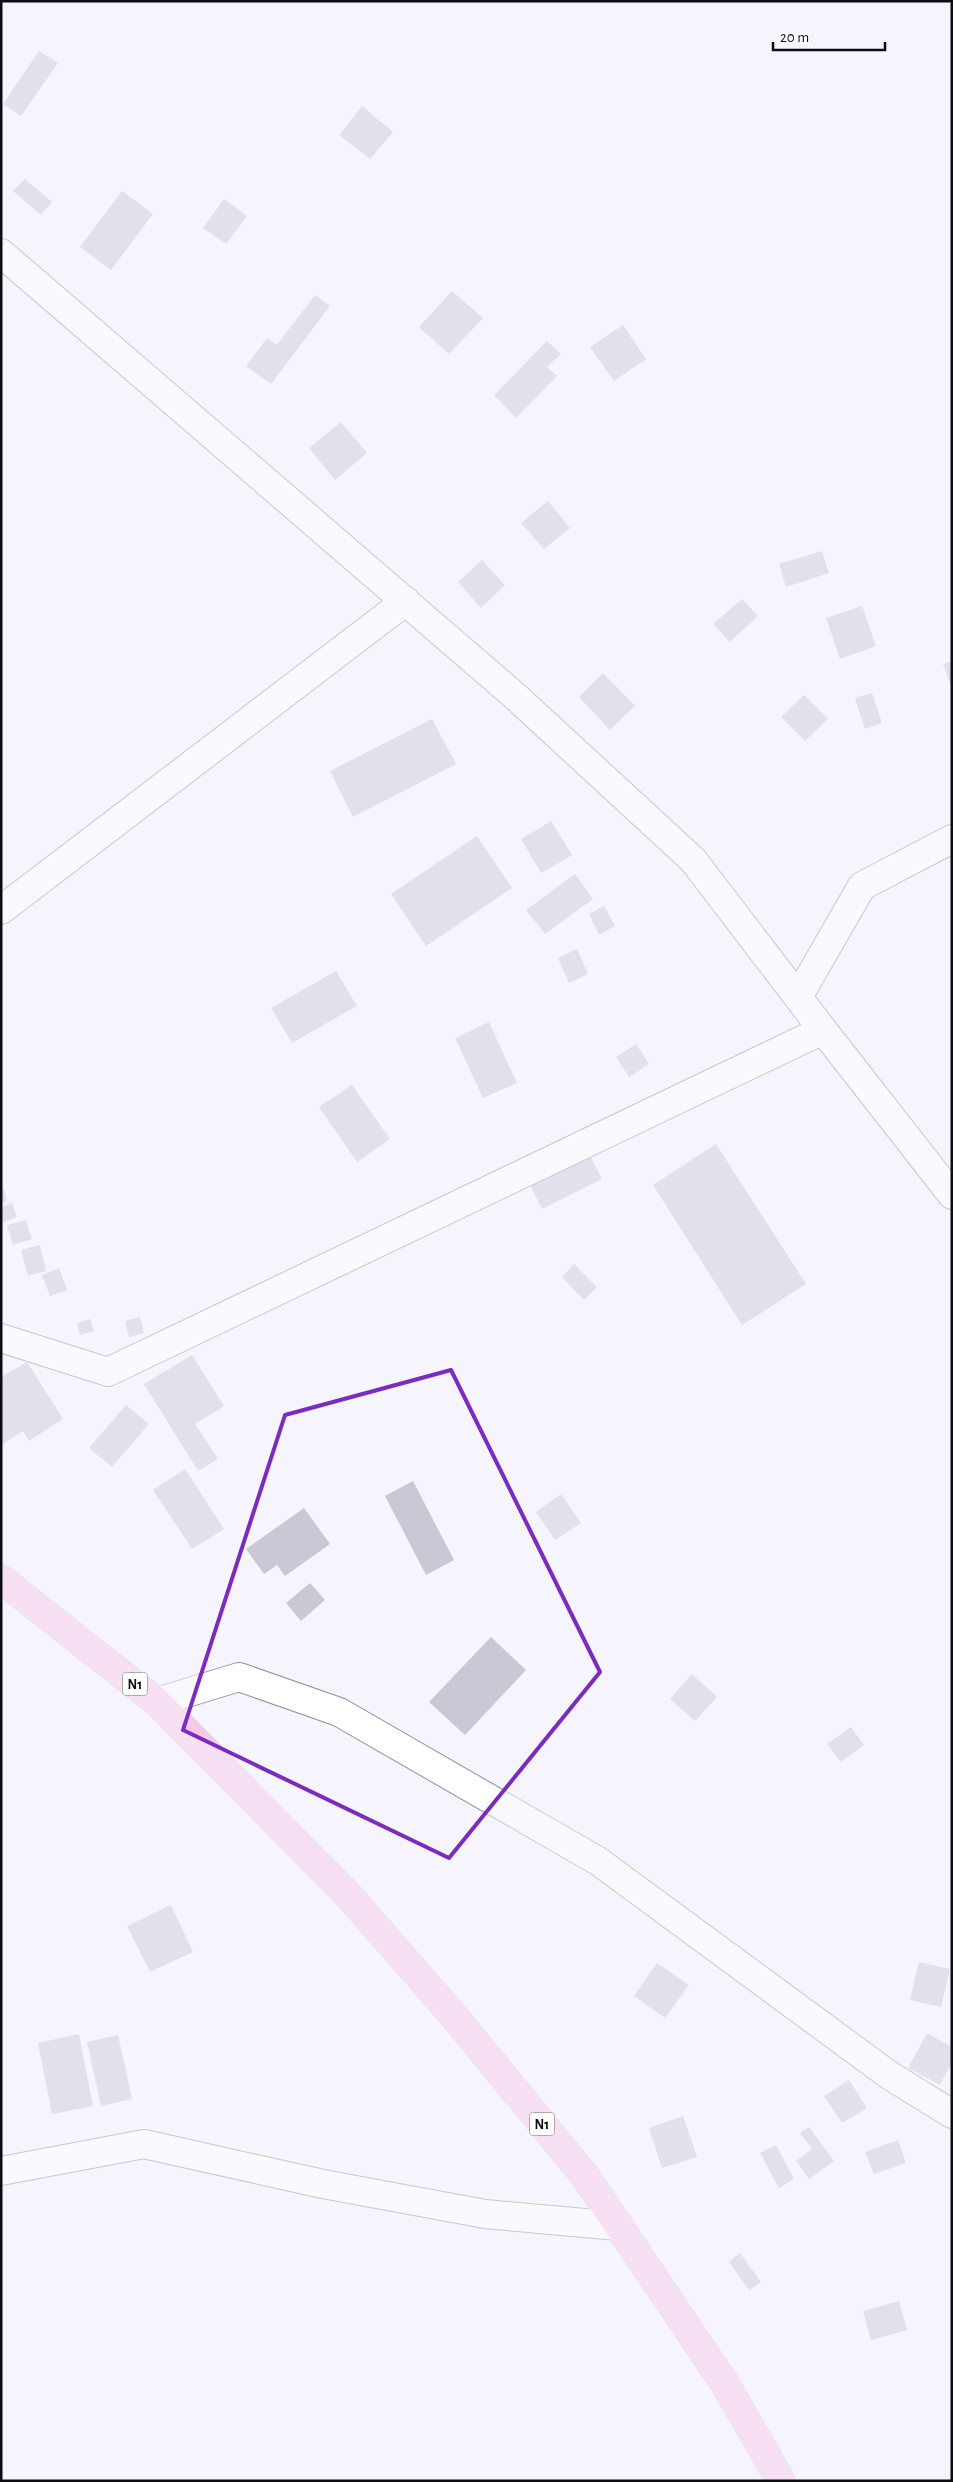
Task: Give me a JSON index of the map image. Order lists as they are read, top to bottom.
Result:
{
  "streets": {
    "main road": ["N1"]
  },
  "scale_bar": "20 m"
}
